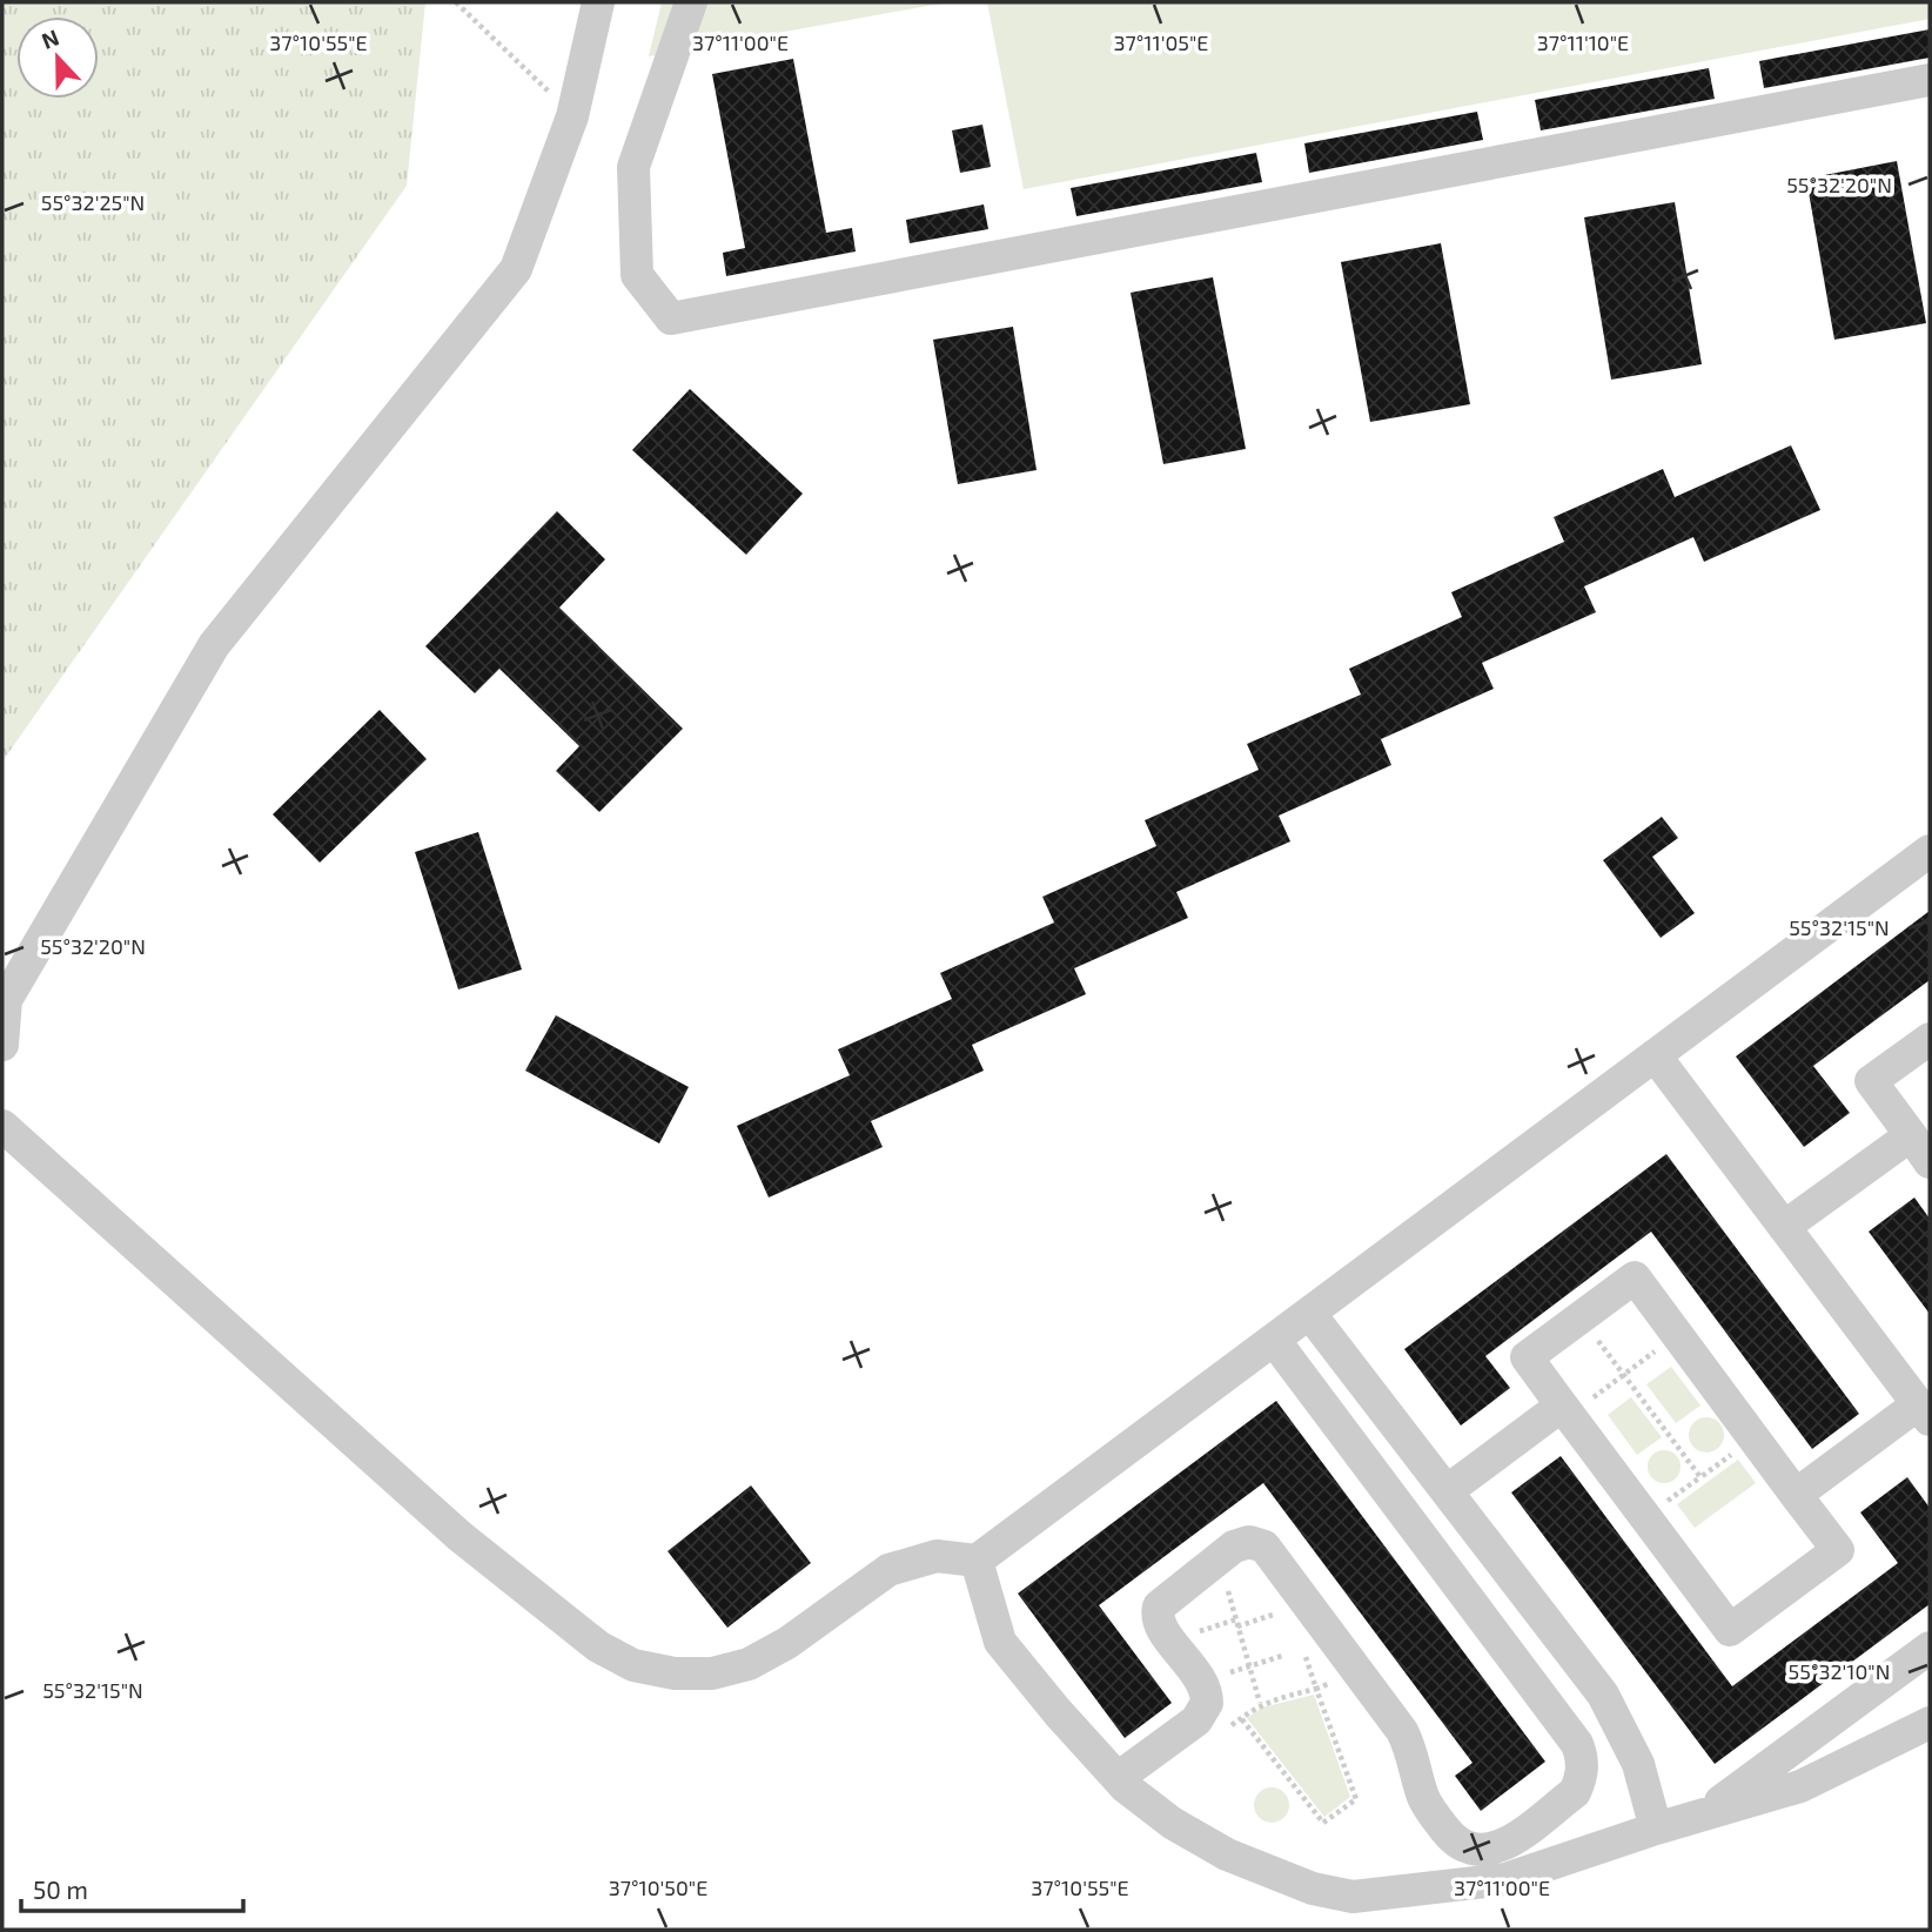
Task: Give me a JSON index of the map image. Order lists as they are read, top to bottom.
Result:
{
  "scale_bar": "50 m",
  "north": "top",
  "coordinates": [
    "37°10'55\"E",
    "37°11'00\"E",
    "37°11'05\"E",
    "37°11'10\"E",
    "55°32'20\"N",
    "55°32'25\"N",
    "55°32'15\"N",
    "55°32'10\"N",
    "37°10'50\"E"
  ]
}
